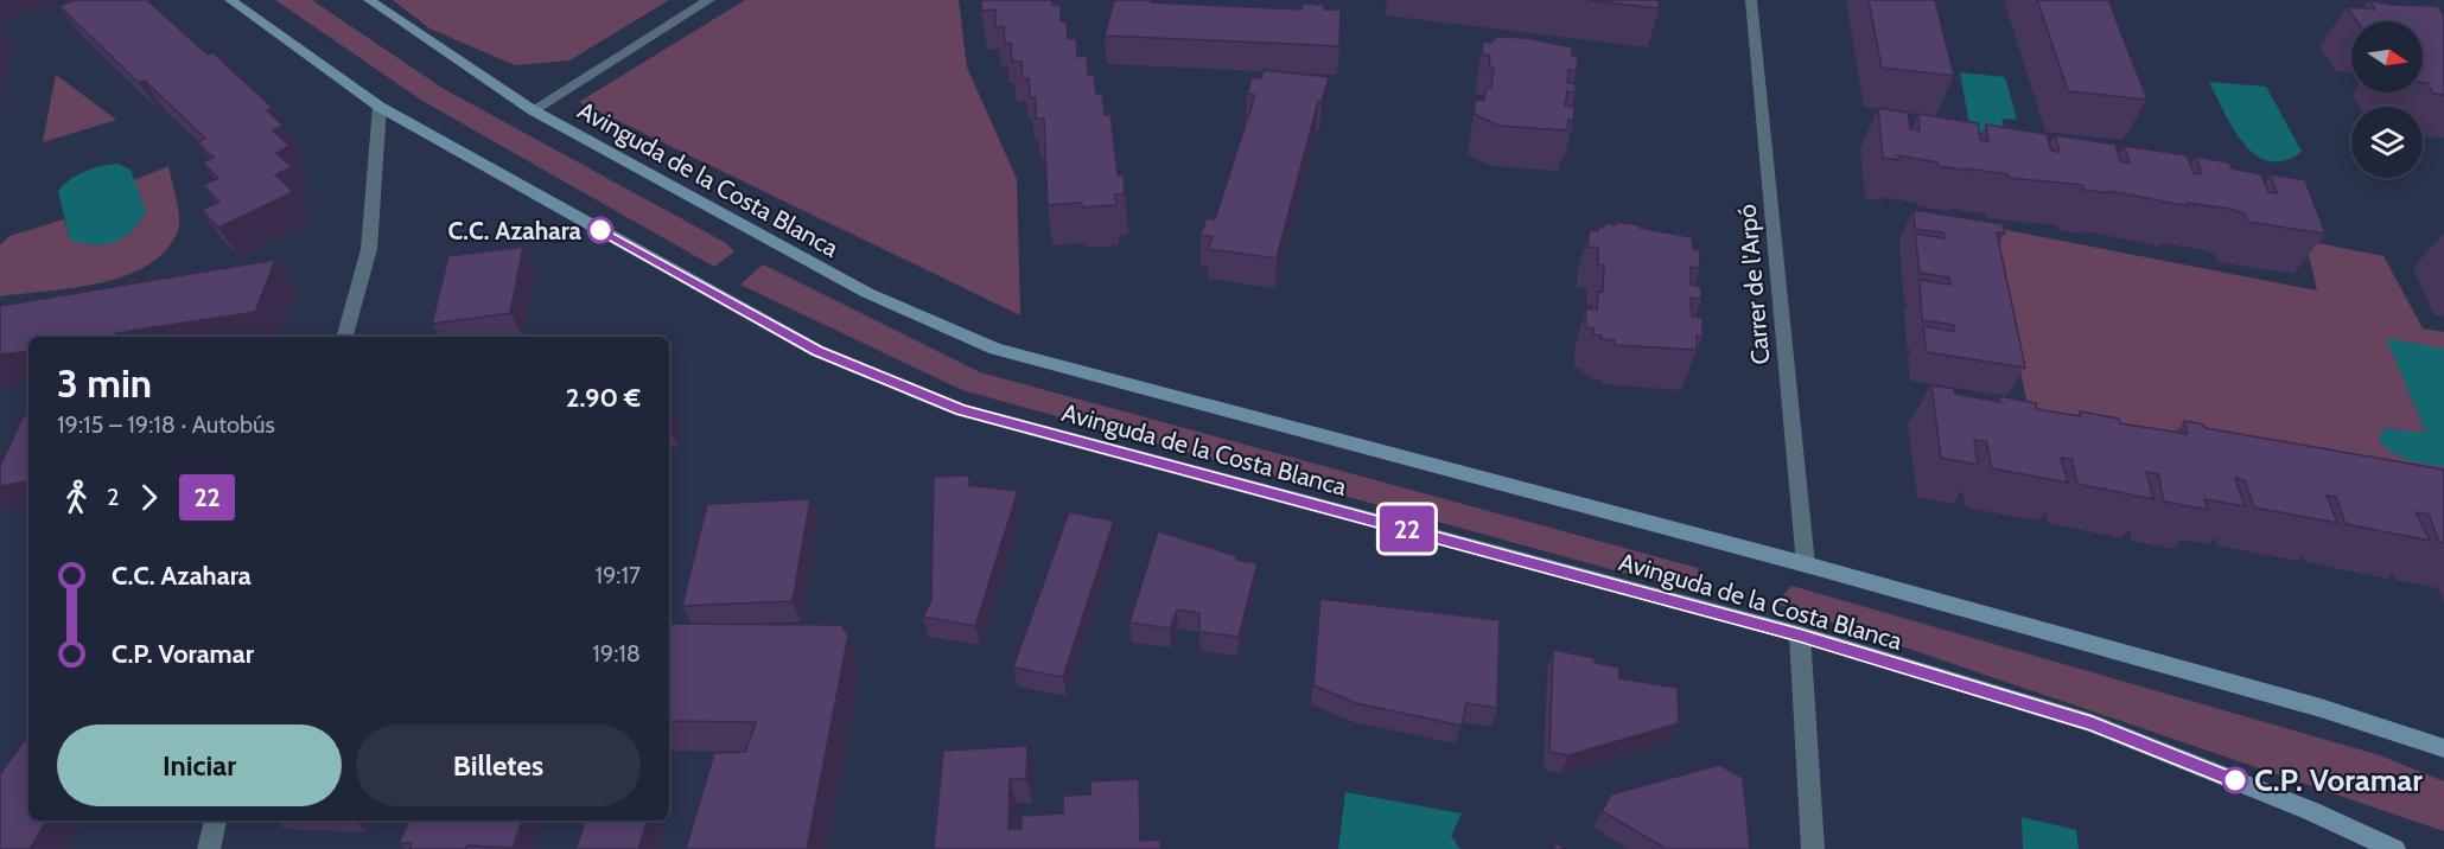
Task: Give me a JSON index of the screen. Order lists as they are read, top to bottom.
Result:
{
  "streets": {
    "street": ["Avinguda de la Costa Blanca", "Carrer de l'Arpó"]
  },
  "crossings": [
    ["Avinguda de la Costa Blanca", "Carrer de l'Arpó"]
  ],
  "places": ["C.C. Azahara", "C.P. Voramar"],
  "lines": ["bus line 22"],
  "north": "right",
  "page": {
    "on_map": "22",
    "heading": ["3 min", "19:15 – 19:18 · Autobús", "2.90 €"],
    "legs": ["2", "22"],
    "list": [
      {
        "name": "C.C. Azahara",
        "value": "19:17"
      },
      {
        "name": "C.P. Voramar",
        "value": "19:18"
      }
    ],
    "buttons": ["Iniciar", "Billetes"]
  }
}
